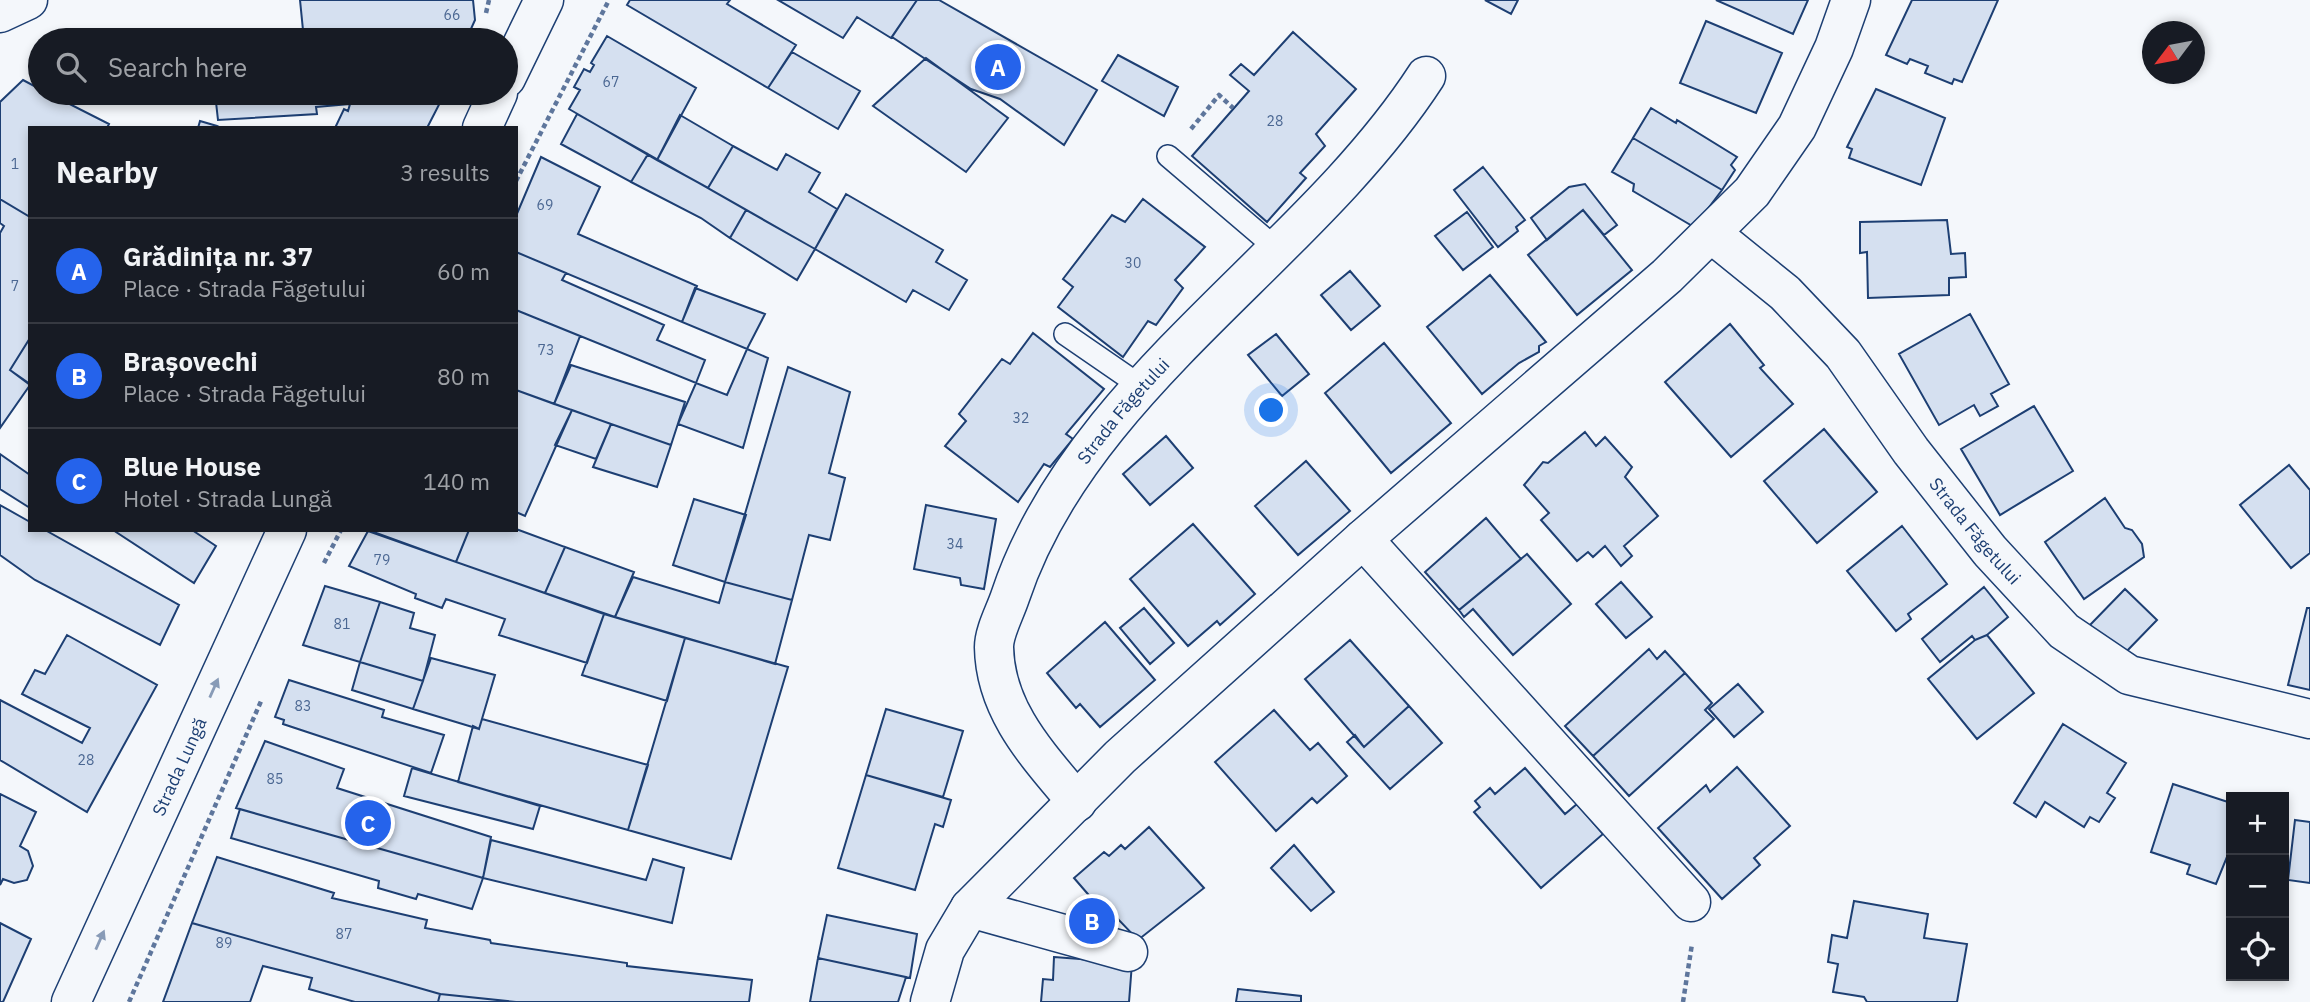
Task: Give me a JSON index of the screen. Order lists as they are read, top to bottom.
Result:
{
  "streets": {
    "street": ["Strada Făgetului", "Strada Lungă"]
  },
  "one_way": ["Strada Lungă"],
  "house_numbers": [
    "66",
    "67",
    "28",
    "1",
    "69",
    "30",
    "7",
    "73",
    "32",
    "34",
    "79",
    "81",
    "83",
    "28",
    "85",
    "87",
    "89"
  ],
  "north": "bottom left",
  "page": {
    "search": "Search here",
    "pins": ["A", "C", "B"],
    "heading": ["Nearby", "3 results"],
    "list": [
      {
        "mark": "A",
        "name": "Grădinița nr. 37",
        "note": "Place · Strada Făgetului",
        "value": "60 m"
      },
      {
        "mark": "B",
        "name": "Brașovechi",
        "note": "Place · Strada Făgetului",
        "value": "80 m"
      },
      {
        "mark": "C",
        "name": "Blue House",
        "note": "Hotel · Strada Lungă",
        "value": "140 m"
      }
    ],
    "map_buttons": ["+", "−"]
  }
}
